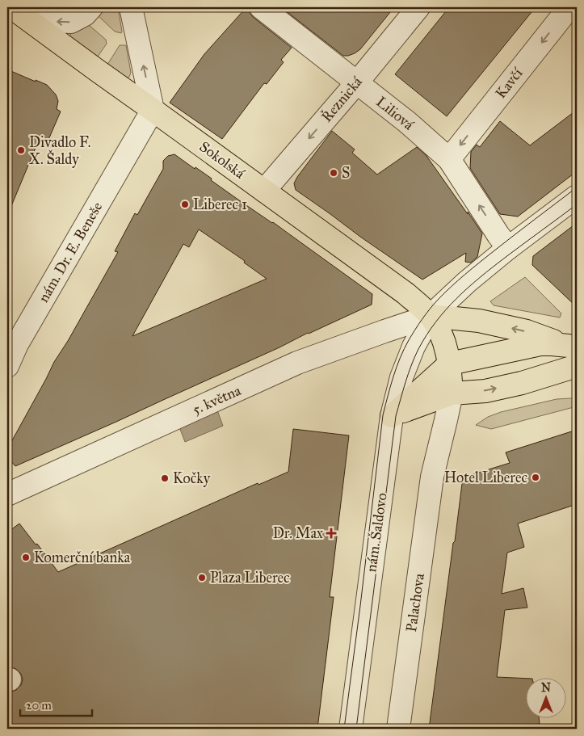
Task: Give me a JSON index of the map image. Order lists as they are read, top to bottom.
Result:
{
  "streets": {
    "main road": ["Sokolská"],
    "street": [
      "Kavčí",
      "Řeznická",
      "Liliová",
      "nám. Dr. E. Beneše",
      "5. května",
      "nám. Šaldovo",
      "Palachova"
    ]
  },
  "crossings": [
    ["Kavčí", "Liliová"],
    ["Řeznická", "Liliová"],
    ["Řeznická", "Sokolská"],
    ["Liliová", "nám. Šaldovo"],
    ["Sokolská", "nám. Dr. E. Beneše"],
    ["Sokolská", "5. května"],
    ["Sokolská", "nám. Šaldovo"],
    ["5. května", "nám. Šaldovo"]
  ],
  "one_way": ["Kavčí", "Řeznická"],
  "places": {
    "other": [
      "Divadlo F. X. Šaldy",
      "S",
      "Liberec 1",
      "Hotel Liberec",
      "Kočky",
      "Komerční banka",
      "Plaza Liberec"
    ],
    "health": ["Dr. Max"]
  },
  "scale_bar": "20 m",
  "north": "top"
}
